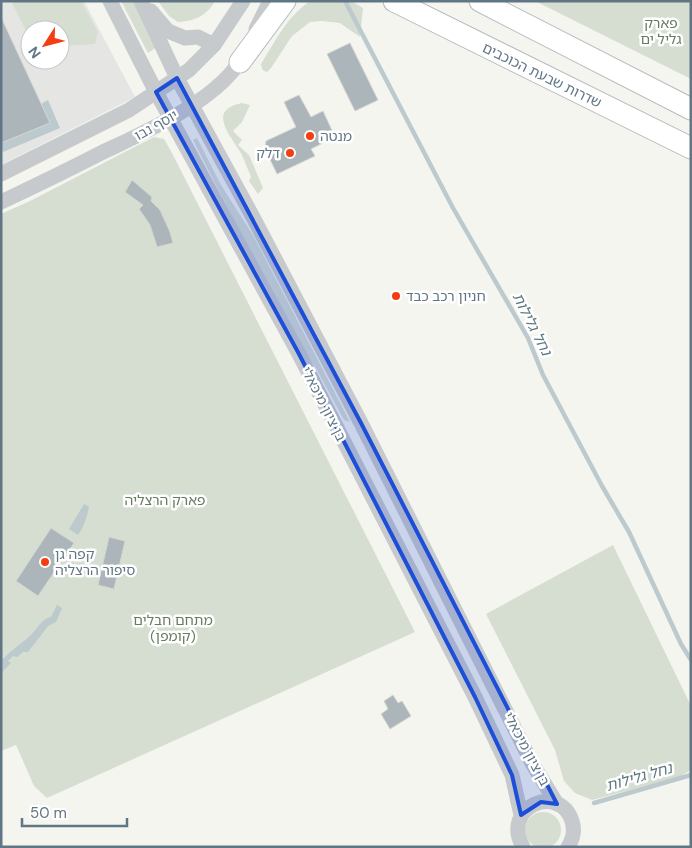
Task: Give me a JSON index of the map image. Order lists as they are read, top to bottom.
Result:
{
  "streets": {
    "main road": ["שדרות שבעת הכוכבים"],
    "street": ["יוסף נבו", "בן ציון מיכאלי"]
  },
  "crossings": [
    ["יוסף נבו", "בן ציון מיכאלי"]
  ],
  "water": ["נחל גלילות"],
  "parks": ["פארק גליל ים", "פארק הרצליה", "מתחם חבלים (קומפן)"],
  "places": [
    "מנטה",
    "דלק",
    "חניון רכב כבד",
    "קפה גן סיפור הרצליה"
  ],
  "scale_bar": "50 m",
  "north": "bottom left"
}
